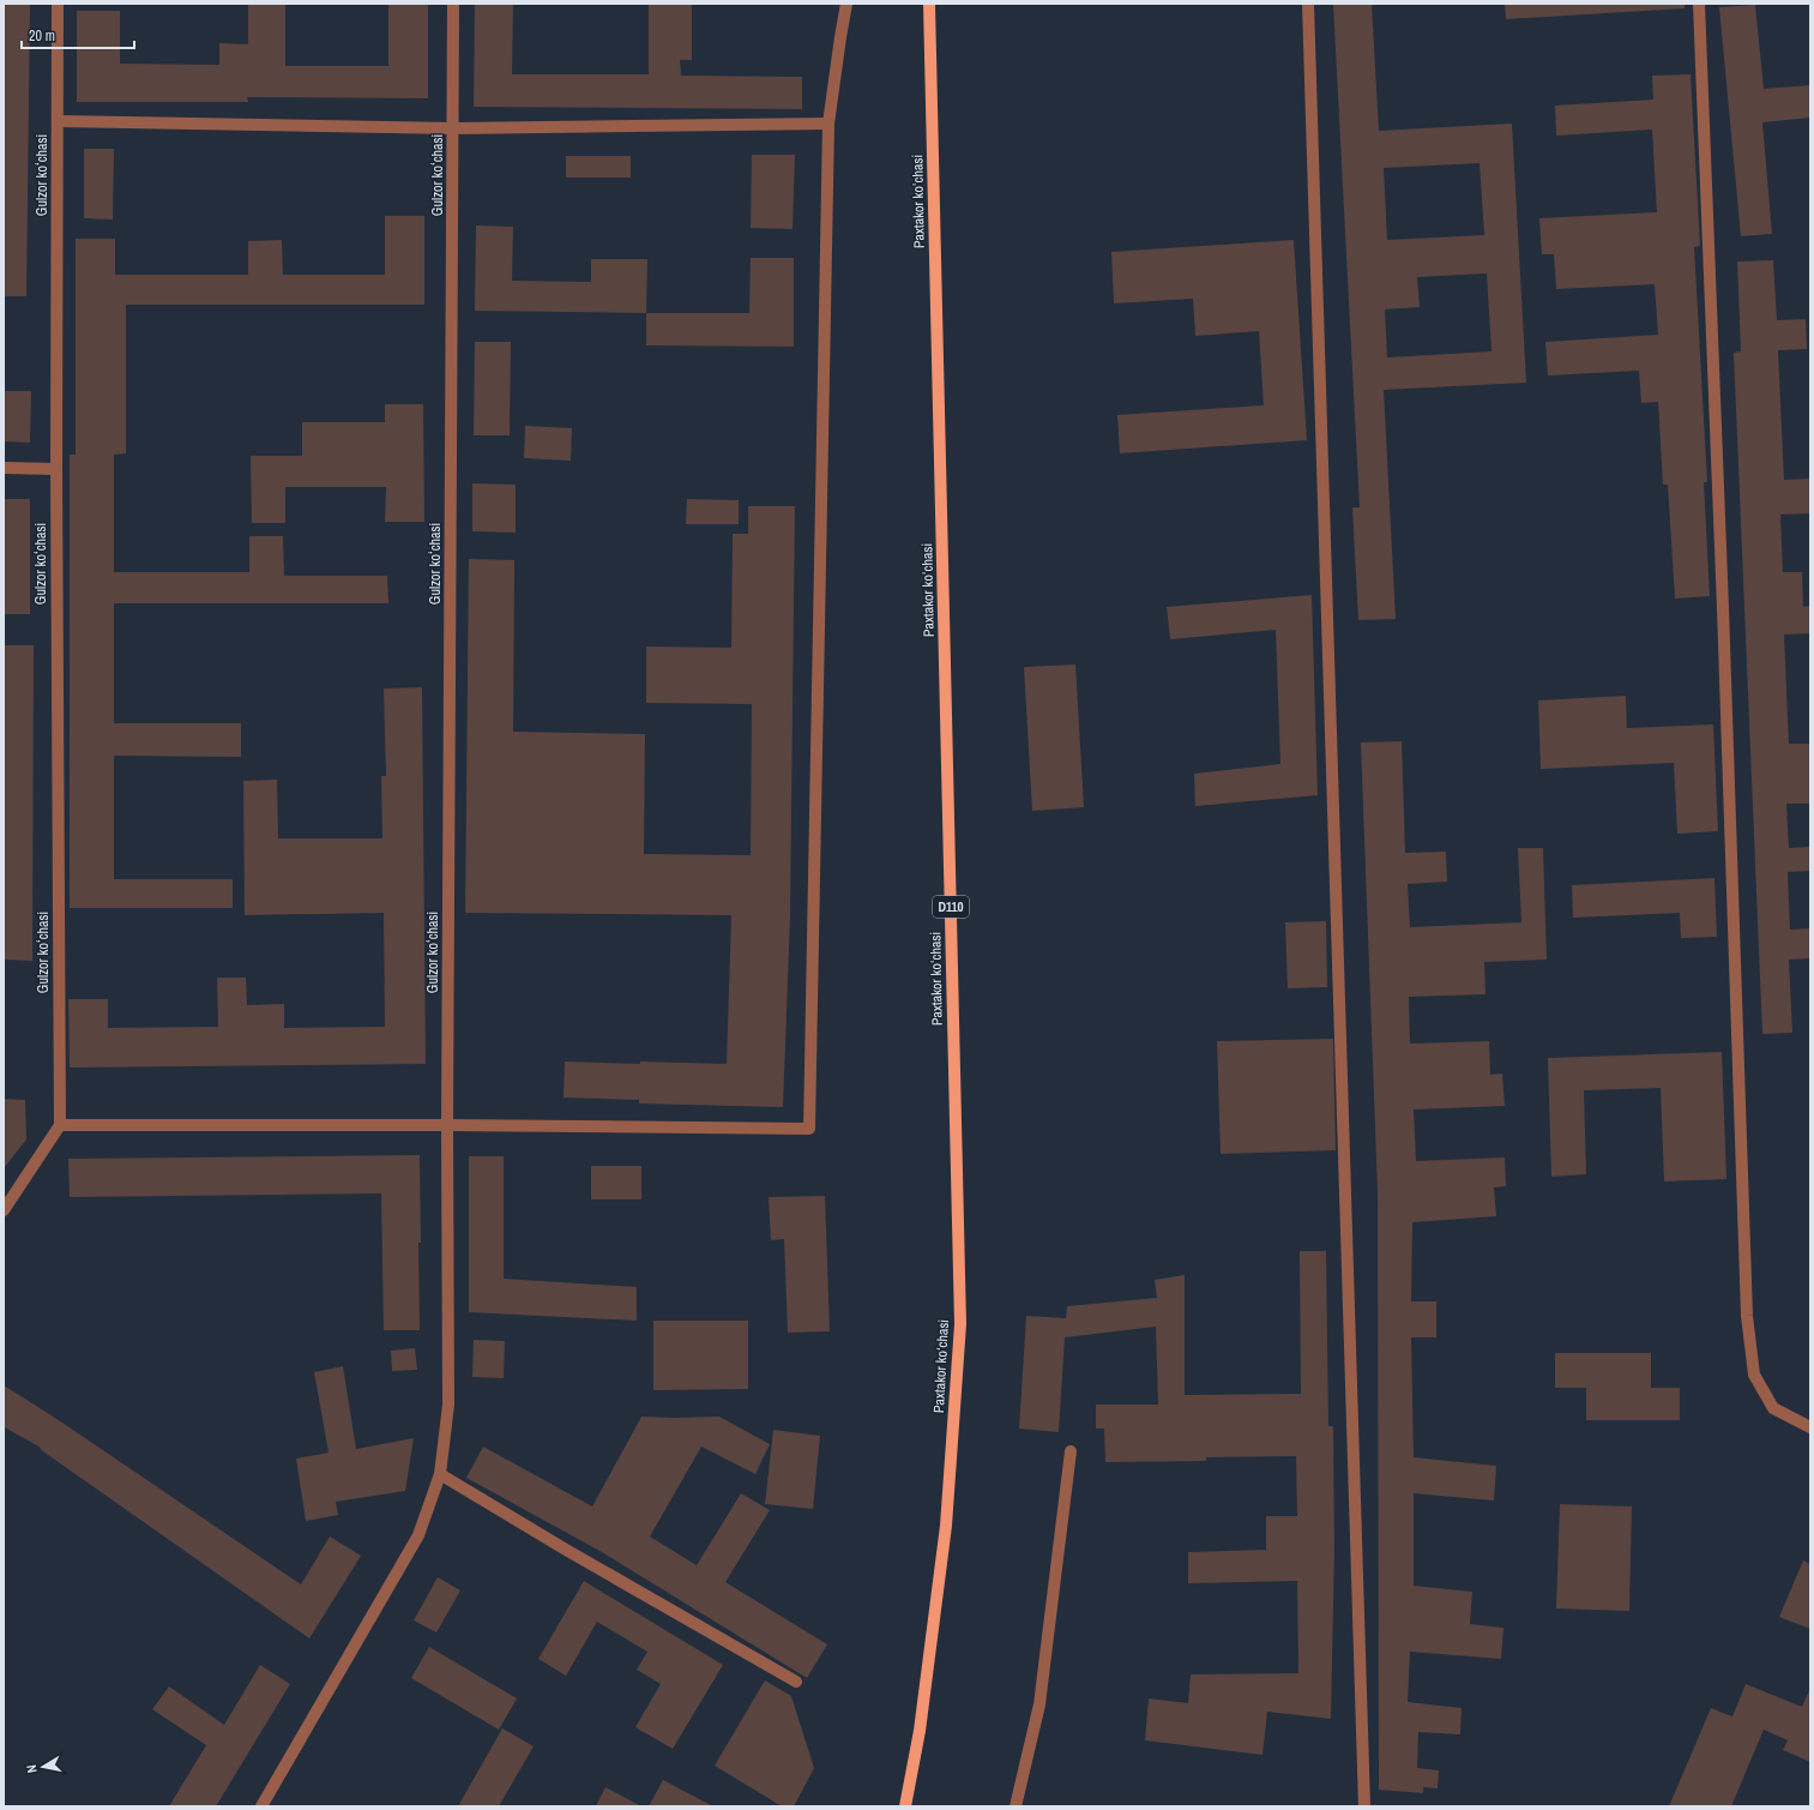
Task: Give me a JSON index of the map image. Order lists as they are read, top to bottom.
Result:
{
  "streets": {
    "main road": ["Paxtakor koʻchasi", "D110"],
    "street": ["Gulzor koʻchasi"]
  },
  "scale_bar": "20 m",
  "north": "left"
}
